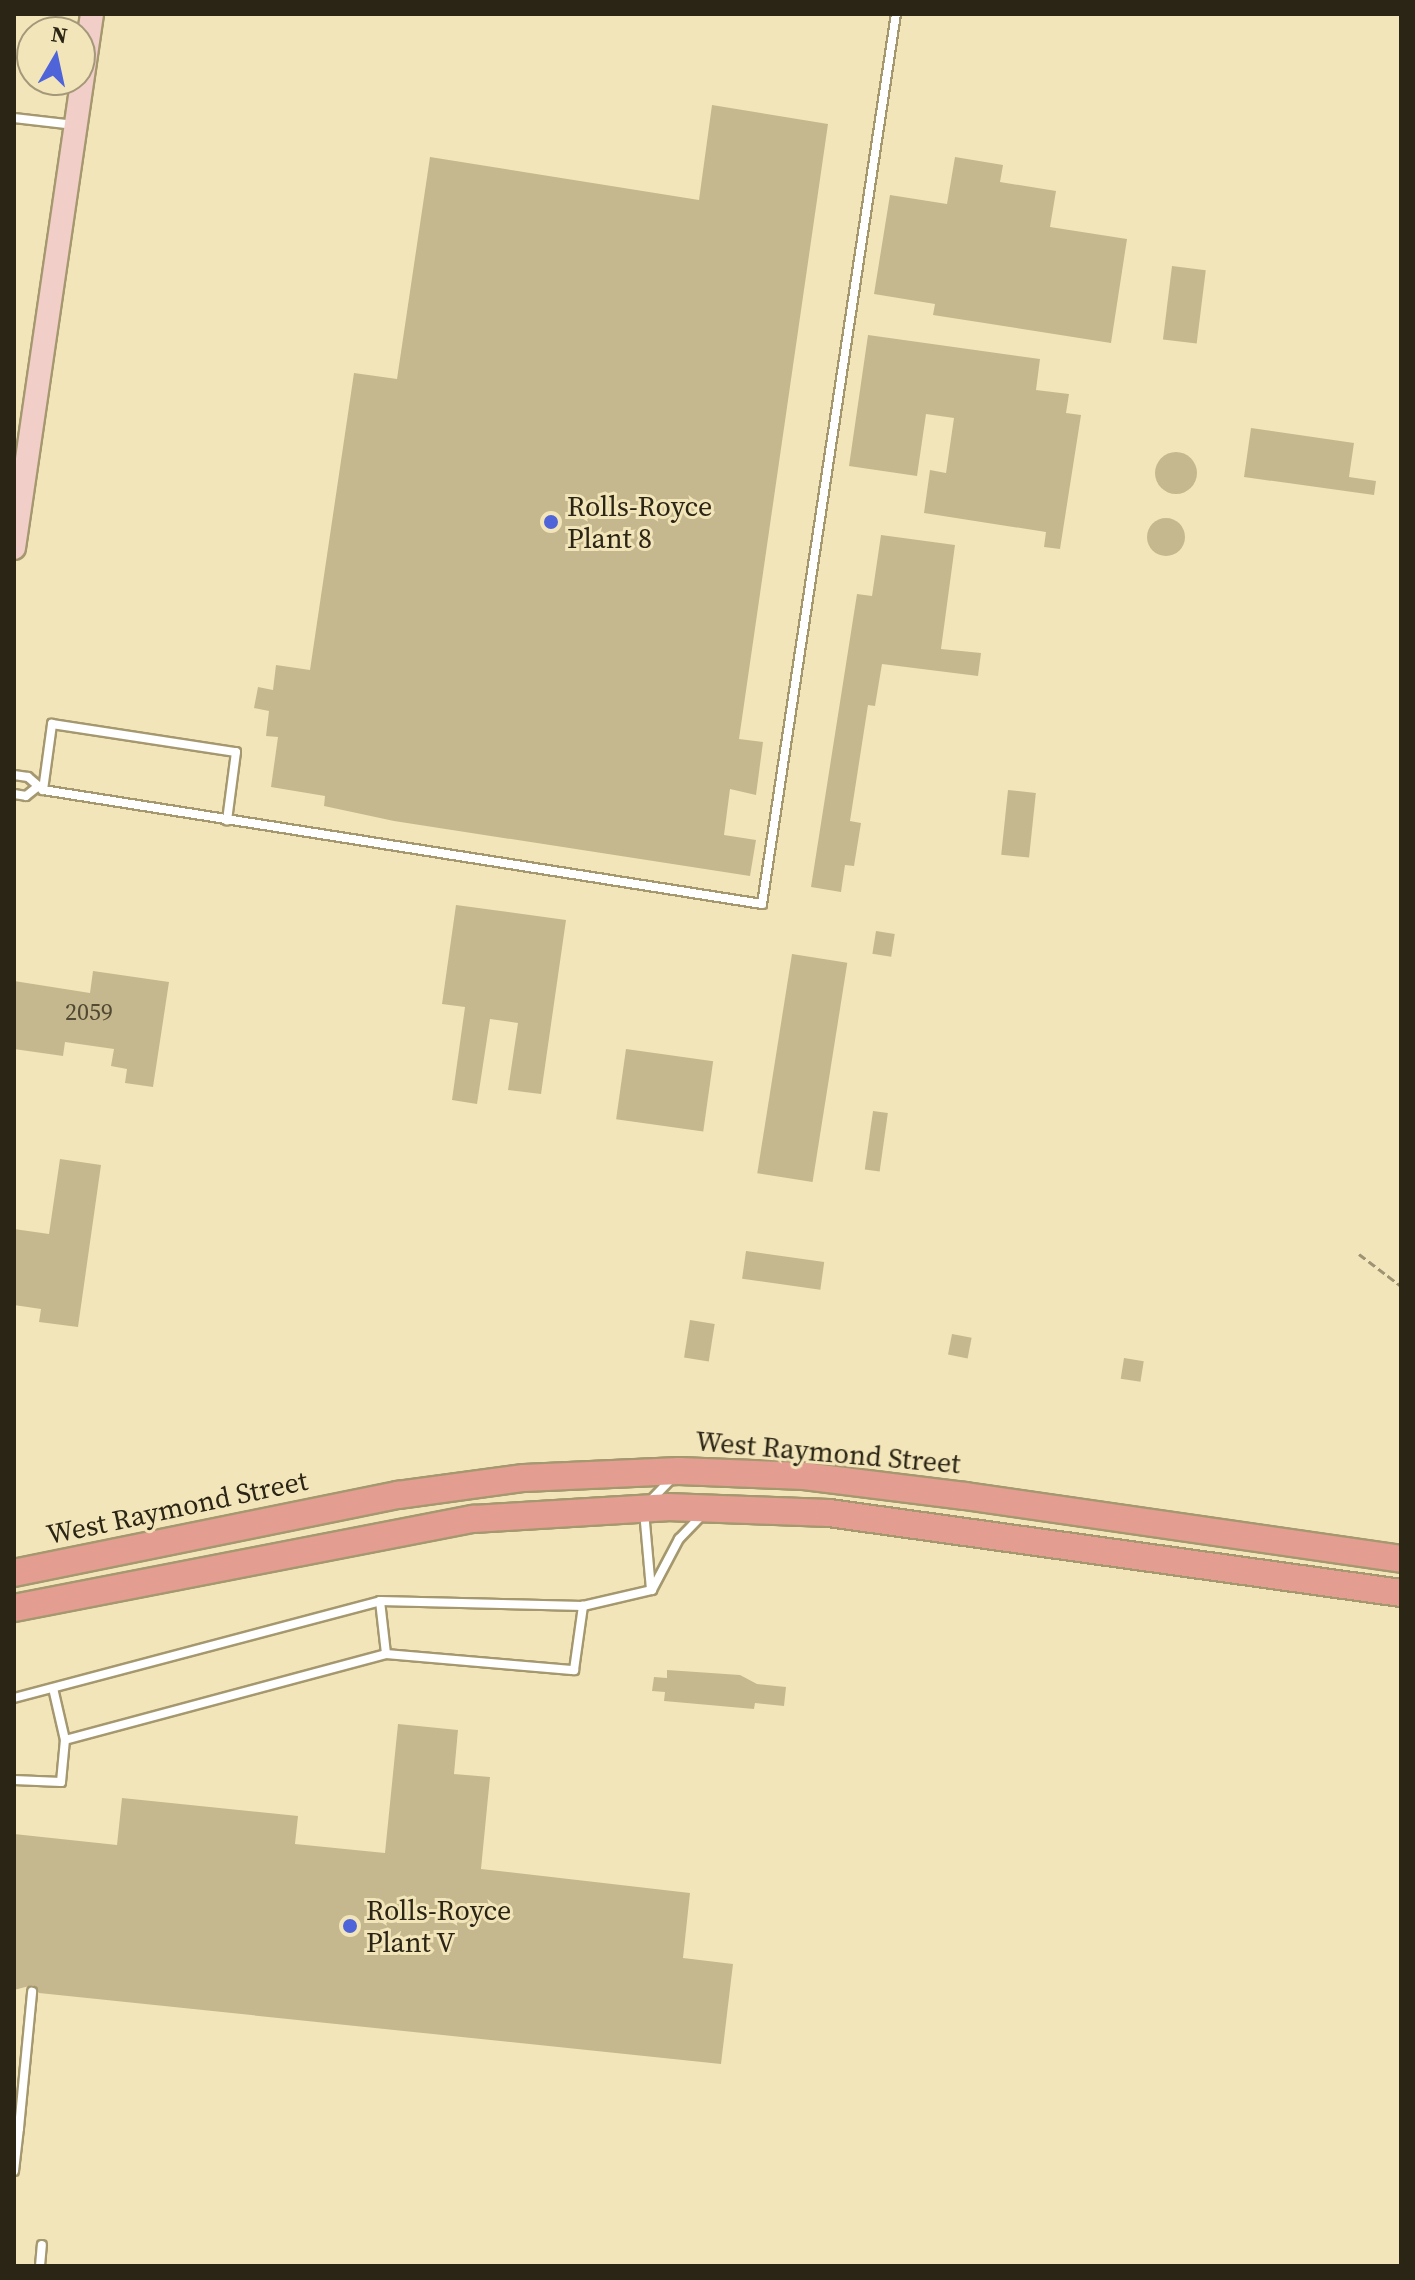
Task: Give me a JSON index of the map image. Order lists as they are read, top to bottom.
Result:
{
  "streets": {
    "main road": ["West Raymond Street"]
  },
  "places": ["Rolls-Royce Plant 8", "Rolls-Royce Plant V"],
  "house_numbers": ["2059"],
  "north": "top"
}
